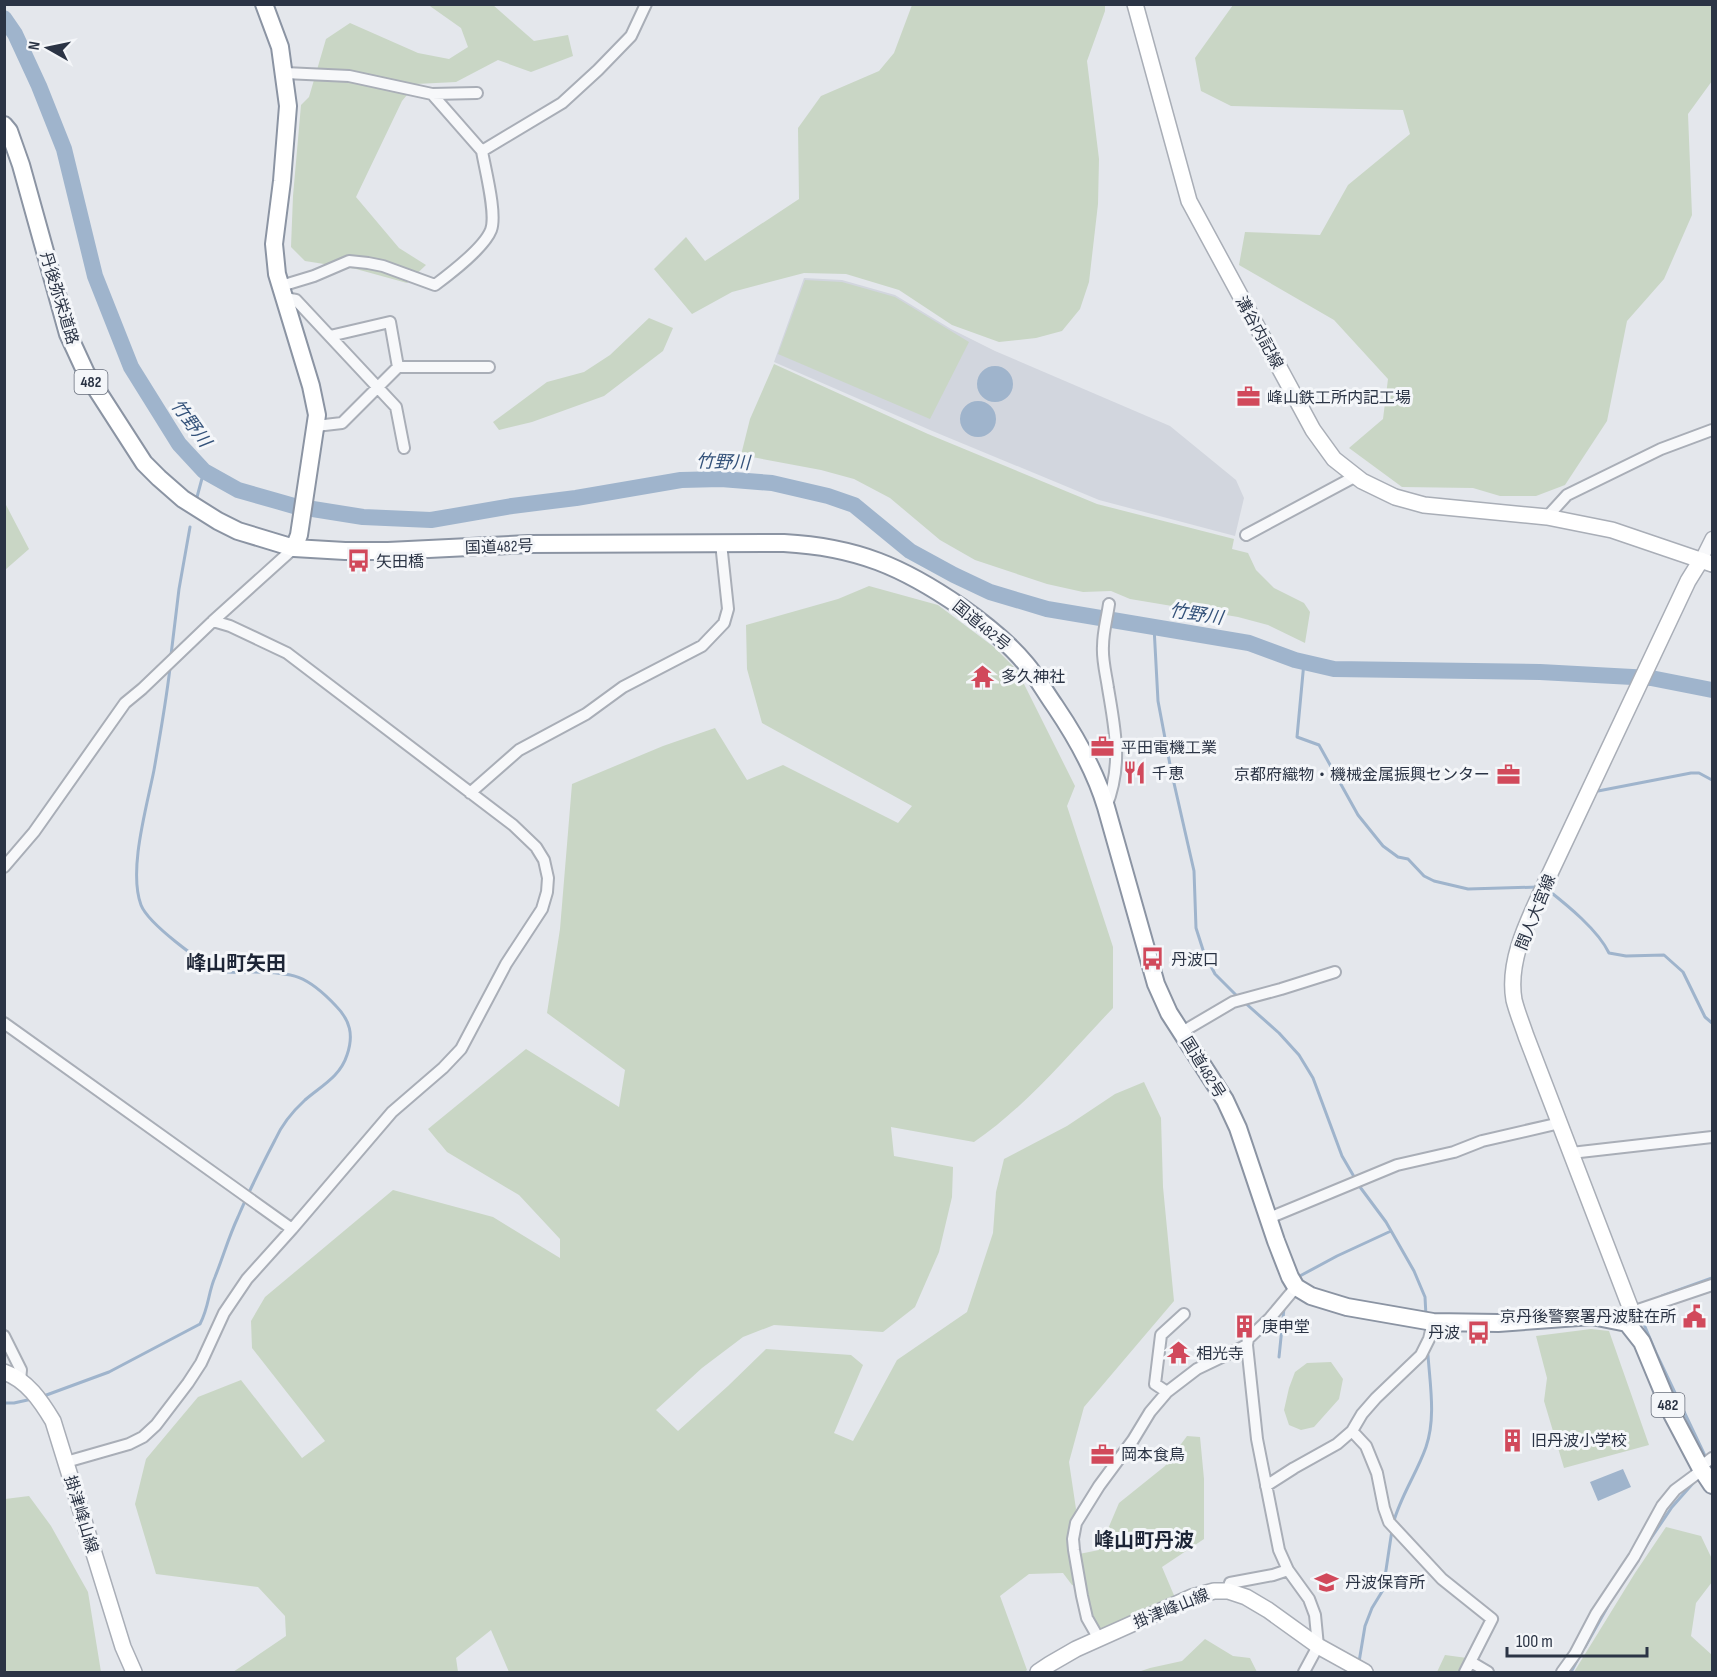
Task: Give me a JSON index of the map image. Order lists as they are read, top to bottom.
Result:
{
  "streets": {
    "highway": ["丹後弥栄道路", "482", "国道482号"],
    "main road": ["溝谷内記線", "間人大宮線", "掛津峰山線"]
  },
  "crossings": [
    ["丹後弥栄道路", "国道482号"],
    ["溝谷内記線", "間人大宮線"],
    ["482", "間人大宮線"]
  ],
  "districts": ["峰山町矢田", "峰山町丹波"],
  "water": ["竹野川"],
  "places": {
    "office": [
      "峰山鉄工所内記工場",
      "平田電機工業",
      "京都府織物・機械金属振興センター",
      "岡本食鳥"
    ],
    "bus stop": ["矢田橋", "丹波口", "丹波"],
    "temple": ["多久神社", "相光寺"],
    "restaurant": ["千恵"],
    "public building": ["京丹後警察署丹波駐在所"],
    "building": ["庚申堂", "旧丹波小学校"],
    "school or university": ["丹波保育所"]
  },
  "scale_bar": "100 m",
  "north": "left"
}
